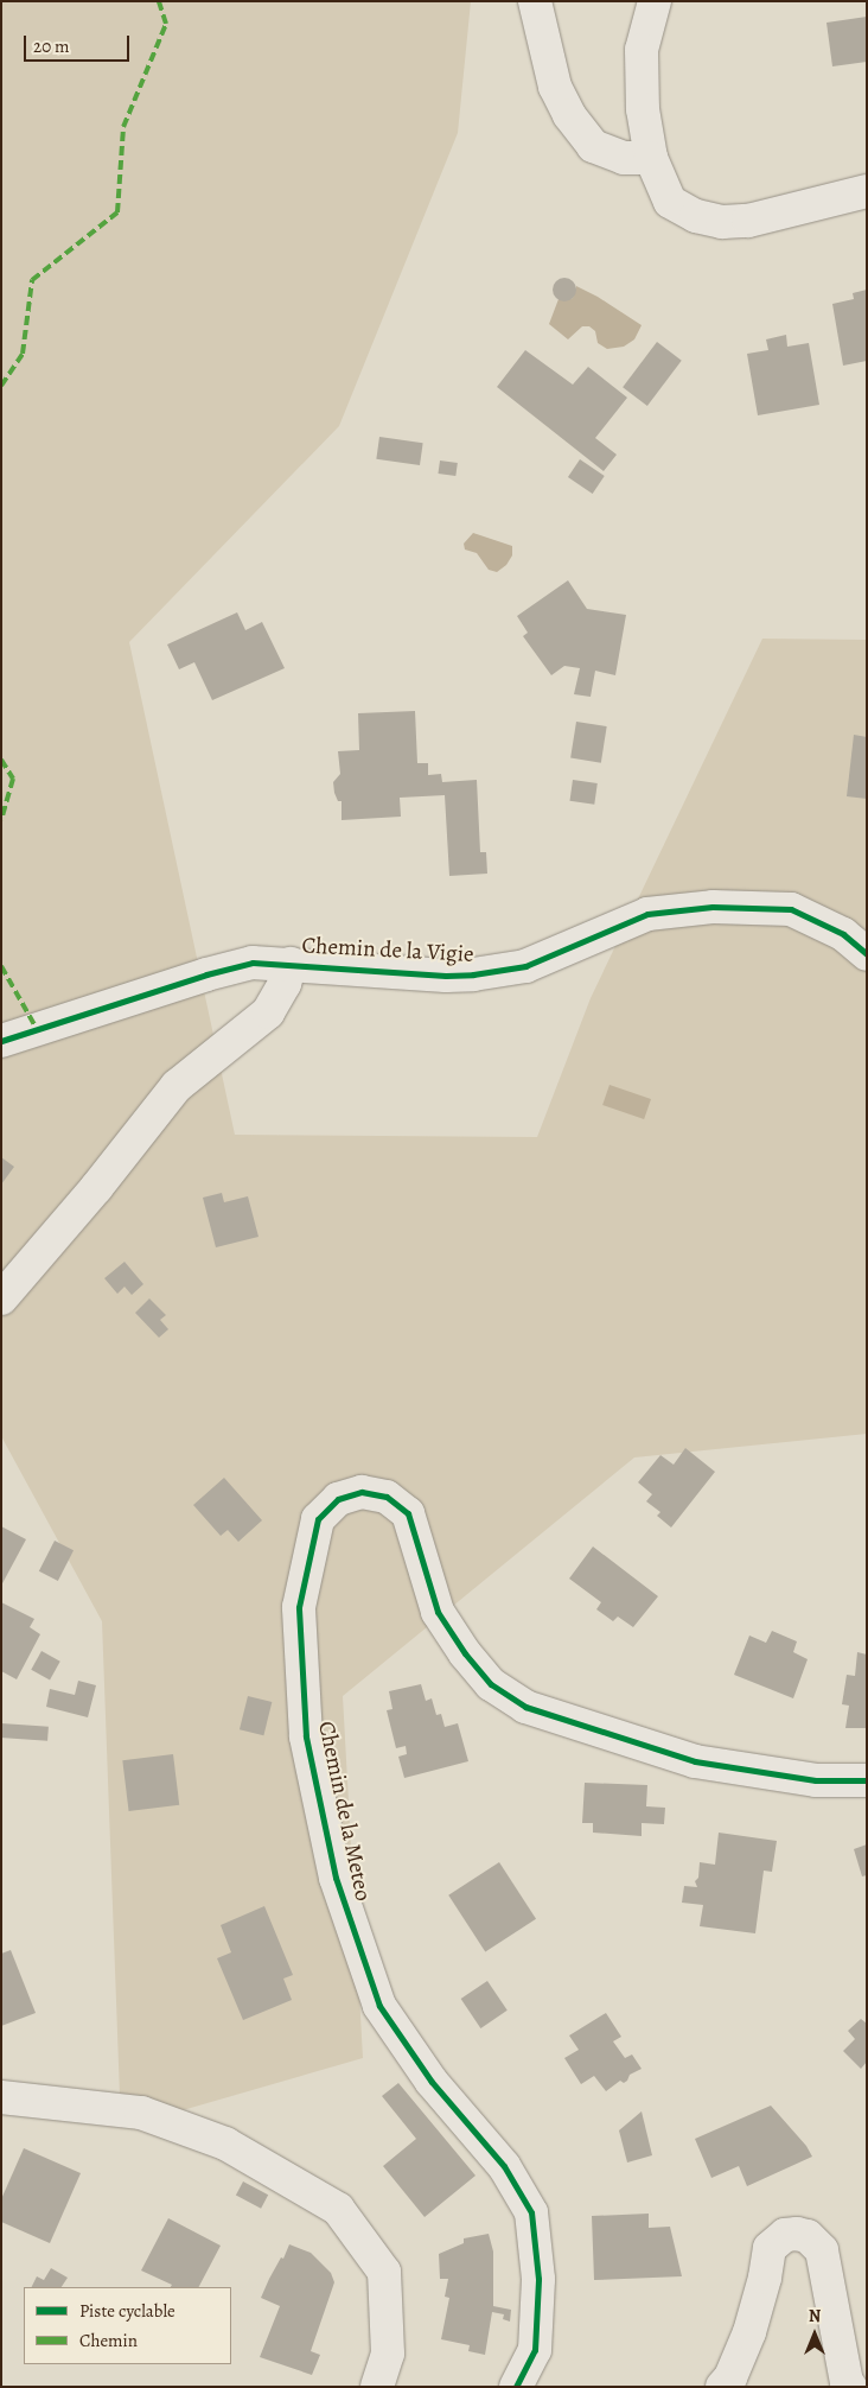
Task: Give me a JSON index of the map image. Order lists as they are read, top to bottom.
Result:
{
  "streets": {
    "street": ["Chemin de la Vigie", "Chemin de la Meteo"]
  },
  "legend": ["Piste cyclable", "Chemin"],
  "scale_bar": "20 m",
  "north": "top"
}
